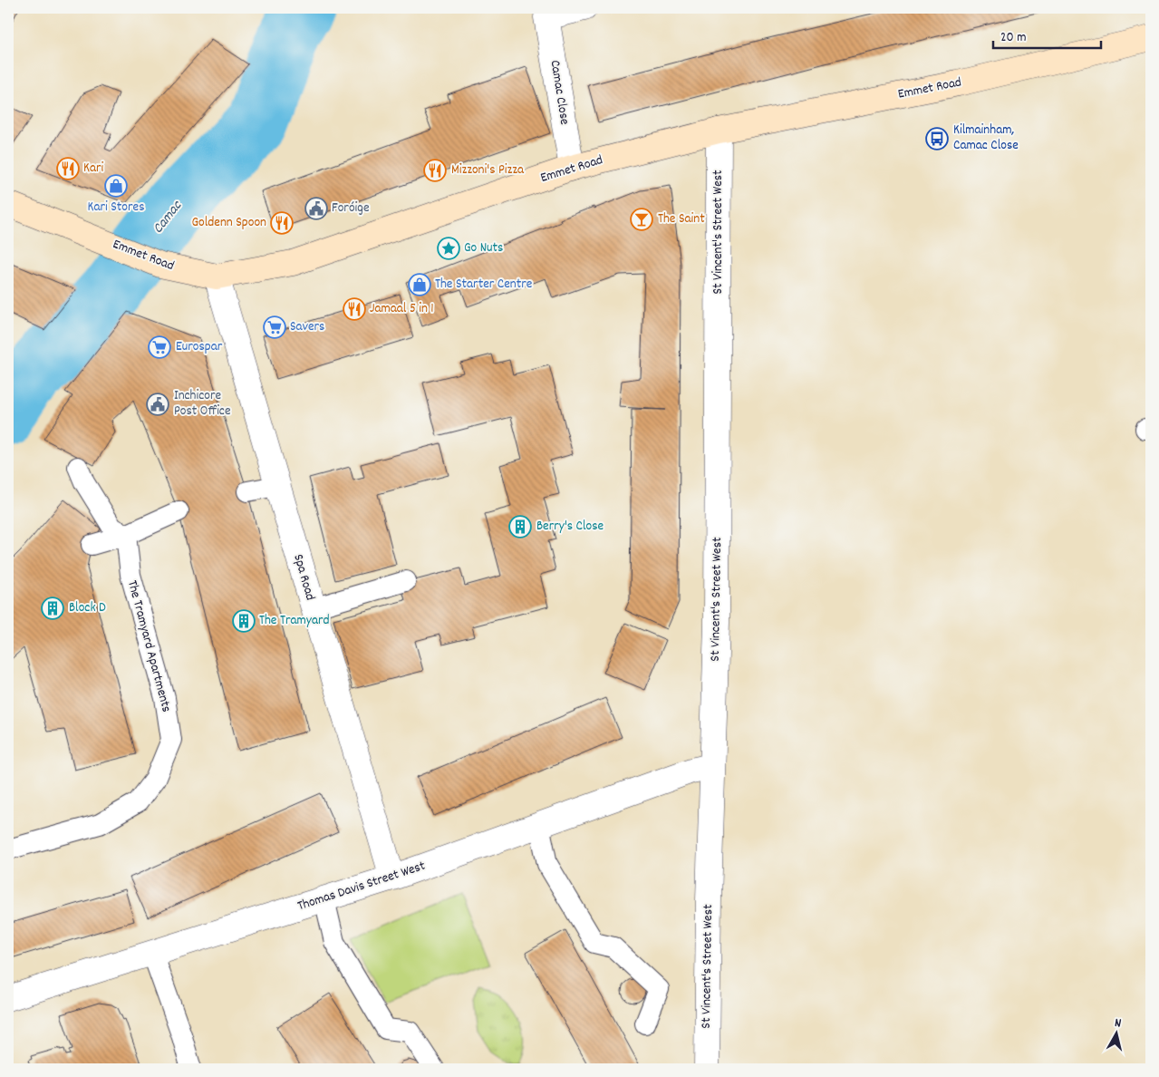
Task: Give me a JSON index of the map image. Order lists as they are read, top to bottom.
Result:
{
  "streets": {
    "main road": ["Emmet Road"],
    "street": [
      "Camac Close",
      "St Vincent's Street West",
      "Spa Road",
      "Thomas Davis Street West"
    ],
    "lane": ["The Tramyard Apartments"]
  },
  "crossings": [
    ["Emmet Road", "Camac Close"],
    ["Emmet Road", "St Vincent's Street West"],
    ["Emmet Road", "Spa Road"],
    ["St Vincent's Street West", "Thomas Davis Street West"],
    ["Spa Road", "Thomas Davis Street West"]
  ],
  "water": ["Camac"],
  "places": {
    "bus stop": ["Kilmainham, Camac Close"],
    "restaurant": [
      "Kari",
      "Mizzoni's Pizza",
      "Goldenn Spoon",
      "Jamaal 5 in 1"
    ],
    "shop": ["Kari Stores", "The Starter Centre"],
    "public building": ["Foróige", "Inchicore Post Office"],
    "bar": ["The Saint"],
    "place": ["Go Nuts"],
    "supermarket": ["Savers", "Eurospar"],
    "building": ["Berry's Close", "Block D", "The Tramyard"]
  },
  "scale_bar": "20 m",
  "north": "top"
}
